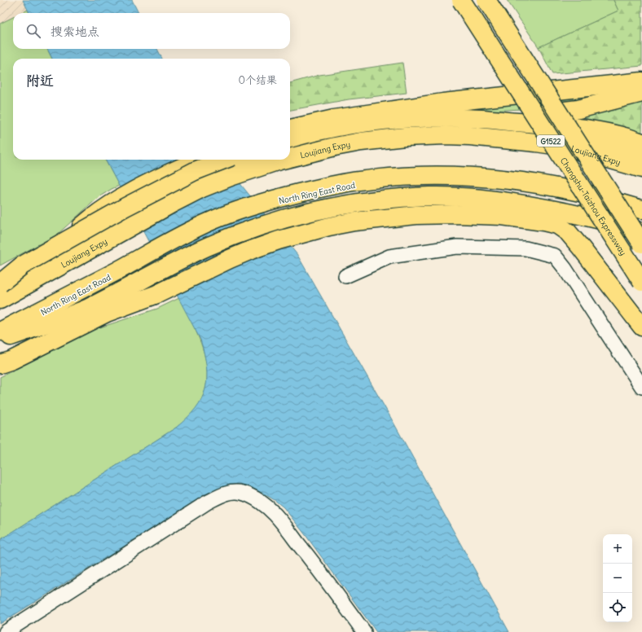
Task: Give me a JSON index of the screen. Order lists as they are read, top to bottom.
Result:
{
  "streets": {
    "main road": [
      "G1522",
      "Loujiang Expy",
      "North Ring East Road",
      "Changshu-Taizhou Expressway"
    ]
  },
  "page": {
    "search": "搜索地点",
    "heading": ["附近", "0个结果"],
    "map_buttons": ["+", "−"]
  }
}
